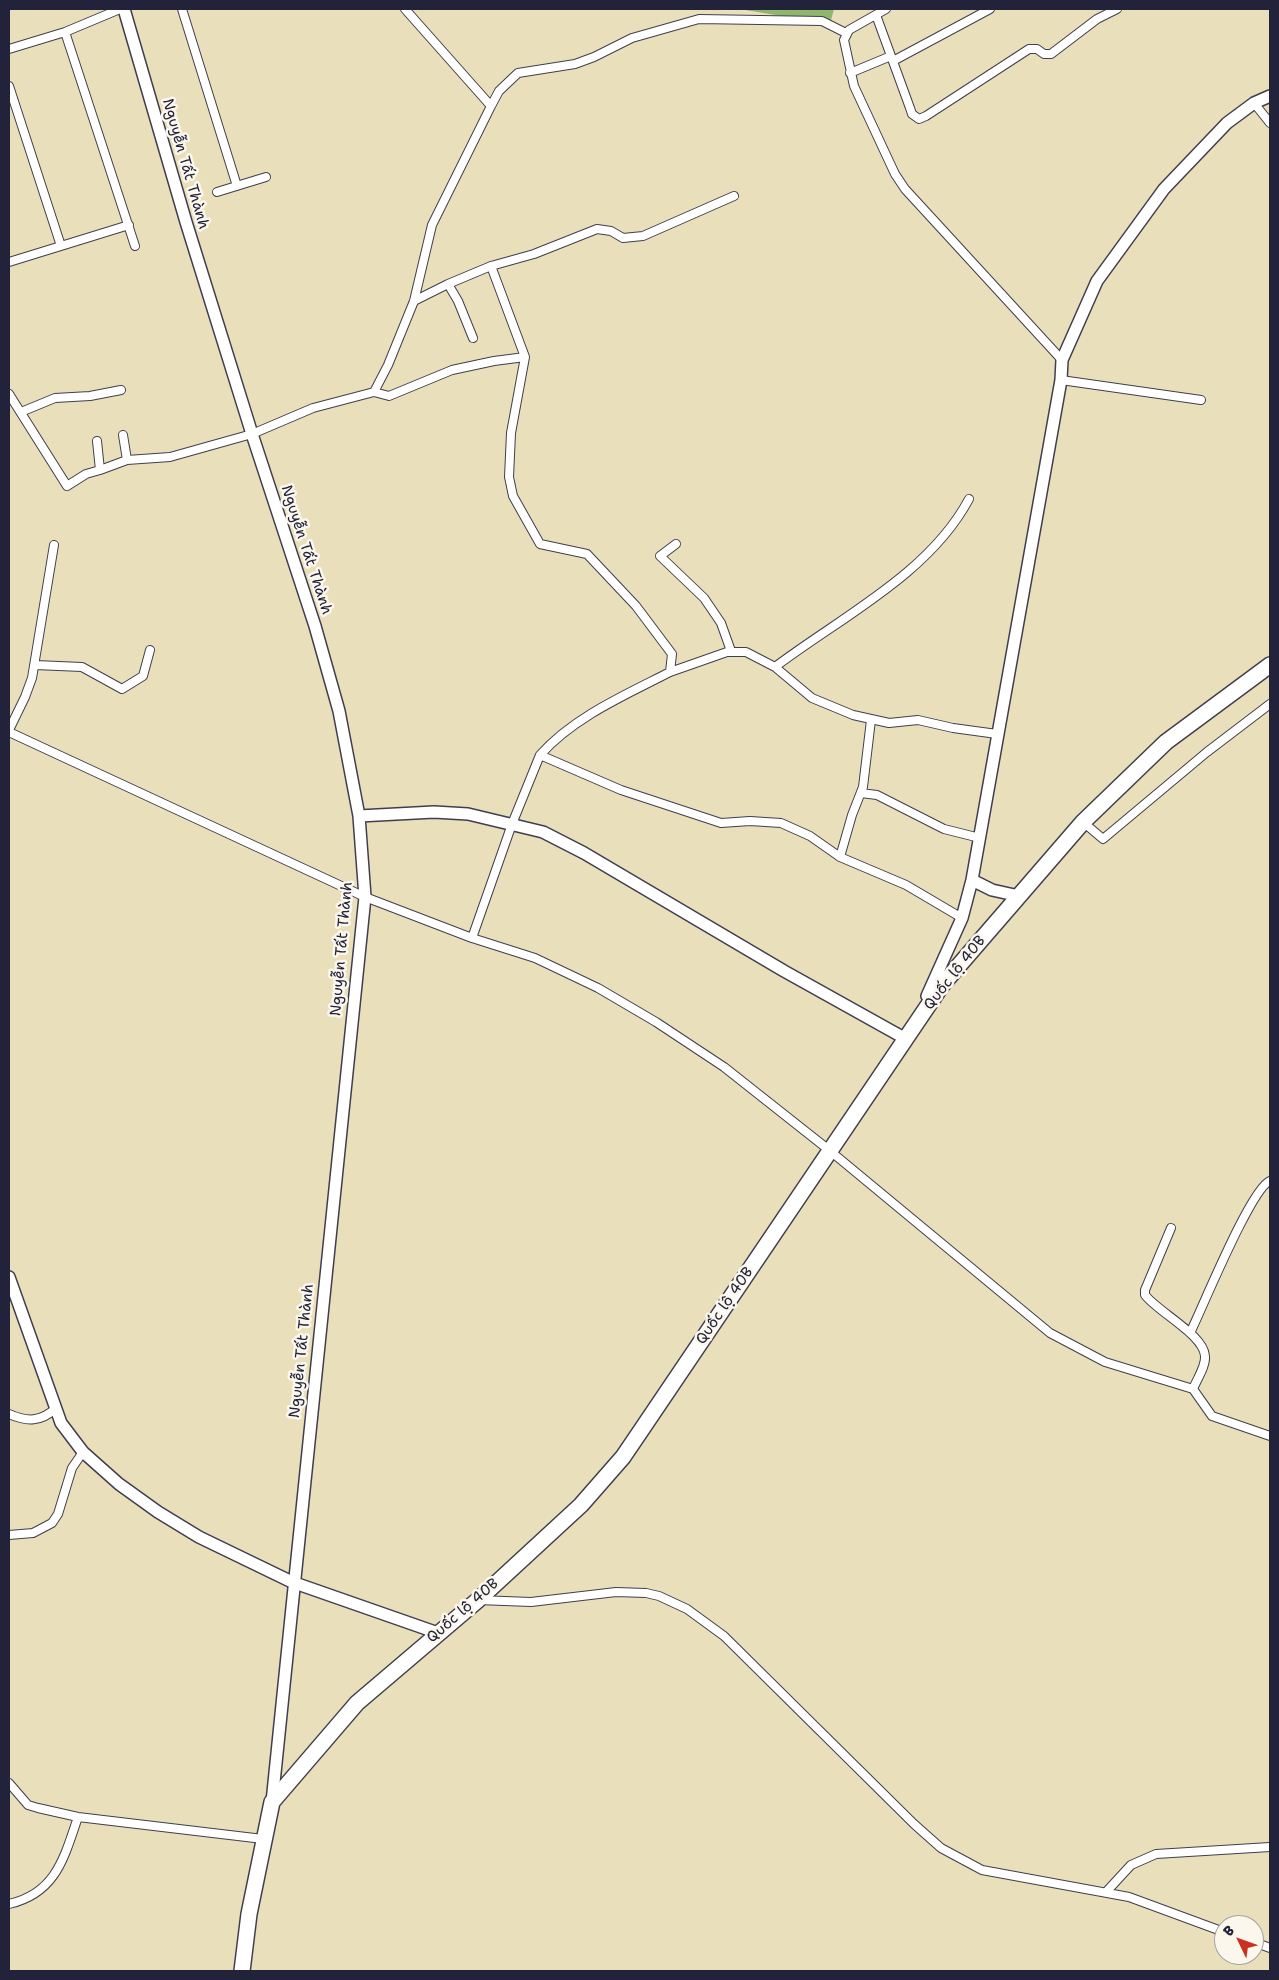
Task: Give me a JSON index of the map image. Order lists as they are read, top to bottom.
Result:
{
  "streets": {
    "highway": ["Quốc lộ 40B"],
    "main road": ["Nguyễn Tất Thành"]
  },
  "crossings": [
    ["Nguyễn Tất Thành", "Quốc lộ 40B"]
  ],
  "north": "top left"
}
